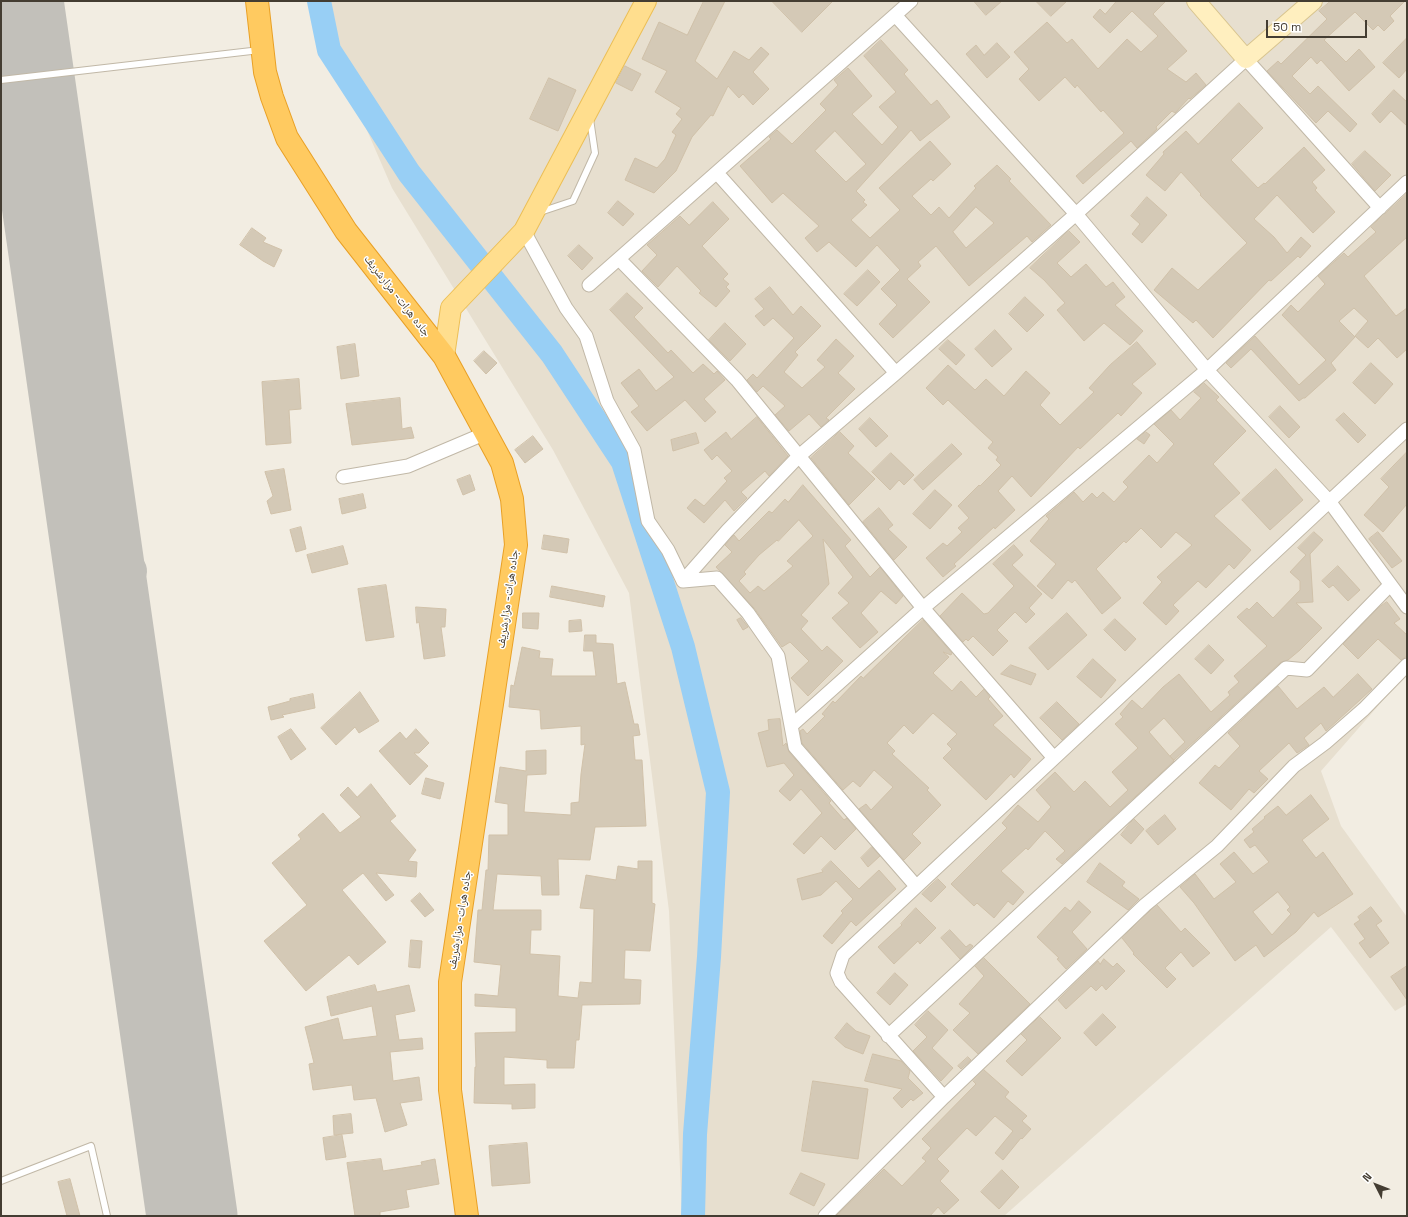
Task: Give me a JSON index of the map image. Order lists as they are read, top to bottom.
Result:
{
  "streets": {
    "highway": ["جاده هرات- مزارشریف"]
  },
  "scale_bar": "50 m",
  "north": "top left"
}
